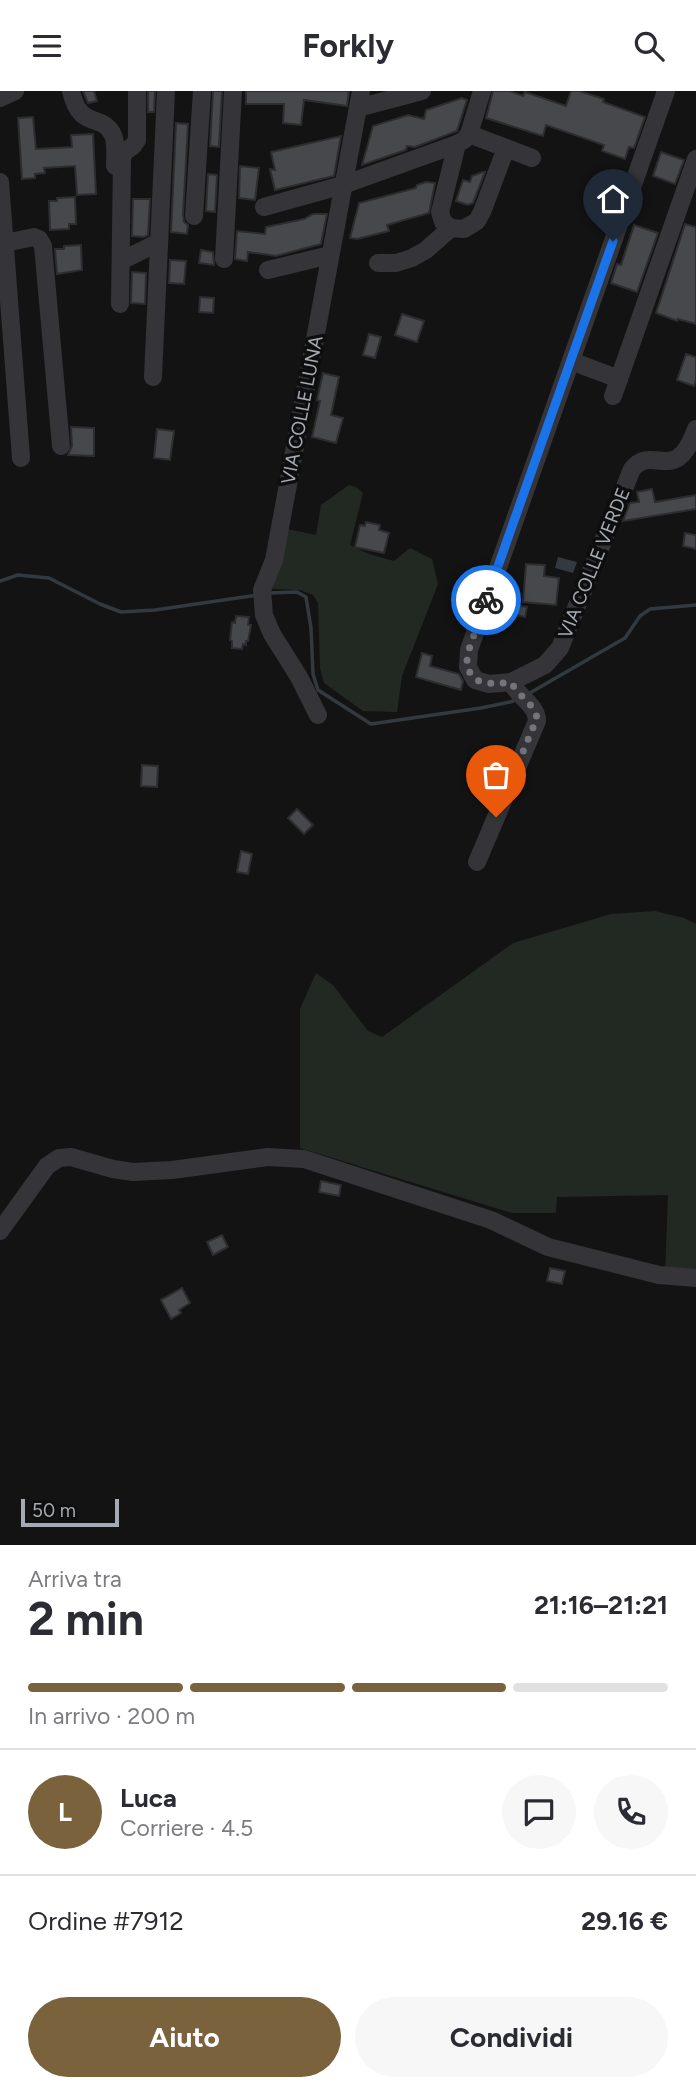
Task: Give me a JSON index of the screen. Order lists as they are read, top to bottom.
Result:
{
  "streets": {
    "street": ["VIA COLLE LUNA", "VIA COLLE VERDE"]
  },
  "scale_bar": "50 m",
  "page": {
    "header": "Forkly",
    "scale": "50 m",
    "heading": ["2 min", "Arriva tra", "21:16–21:21"],
    "panel": [
      "Luca",
      "Corriere · 4.5",
      "Ordine #7912",
      "29.16 €"
    ],
    "bar": "In arrivo · 200 m",
    "round": "L",
    "buttons": ["Aiuto", "Condividi"]
  }
}
